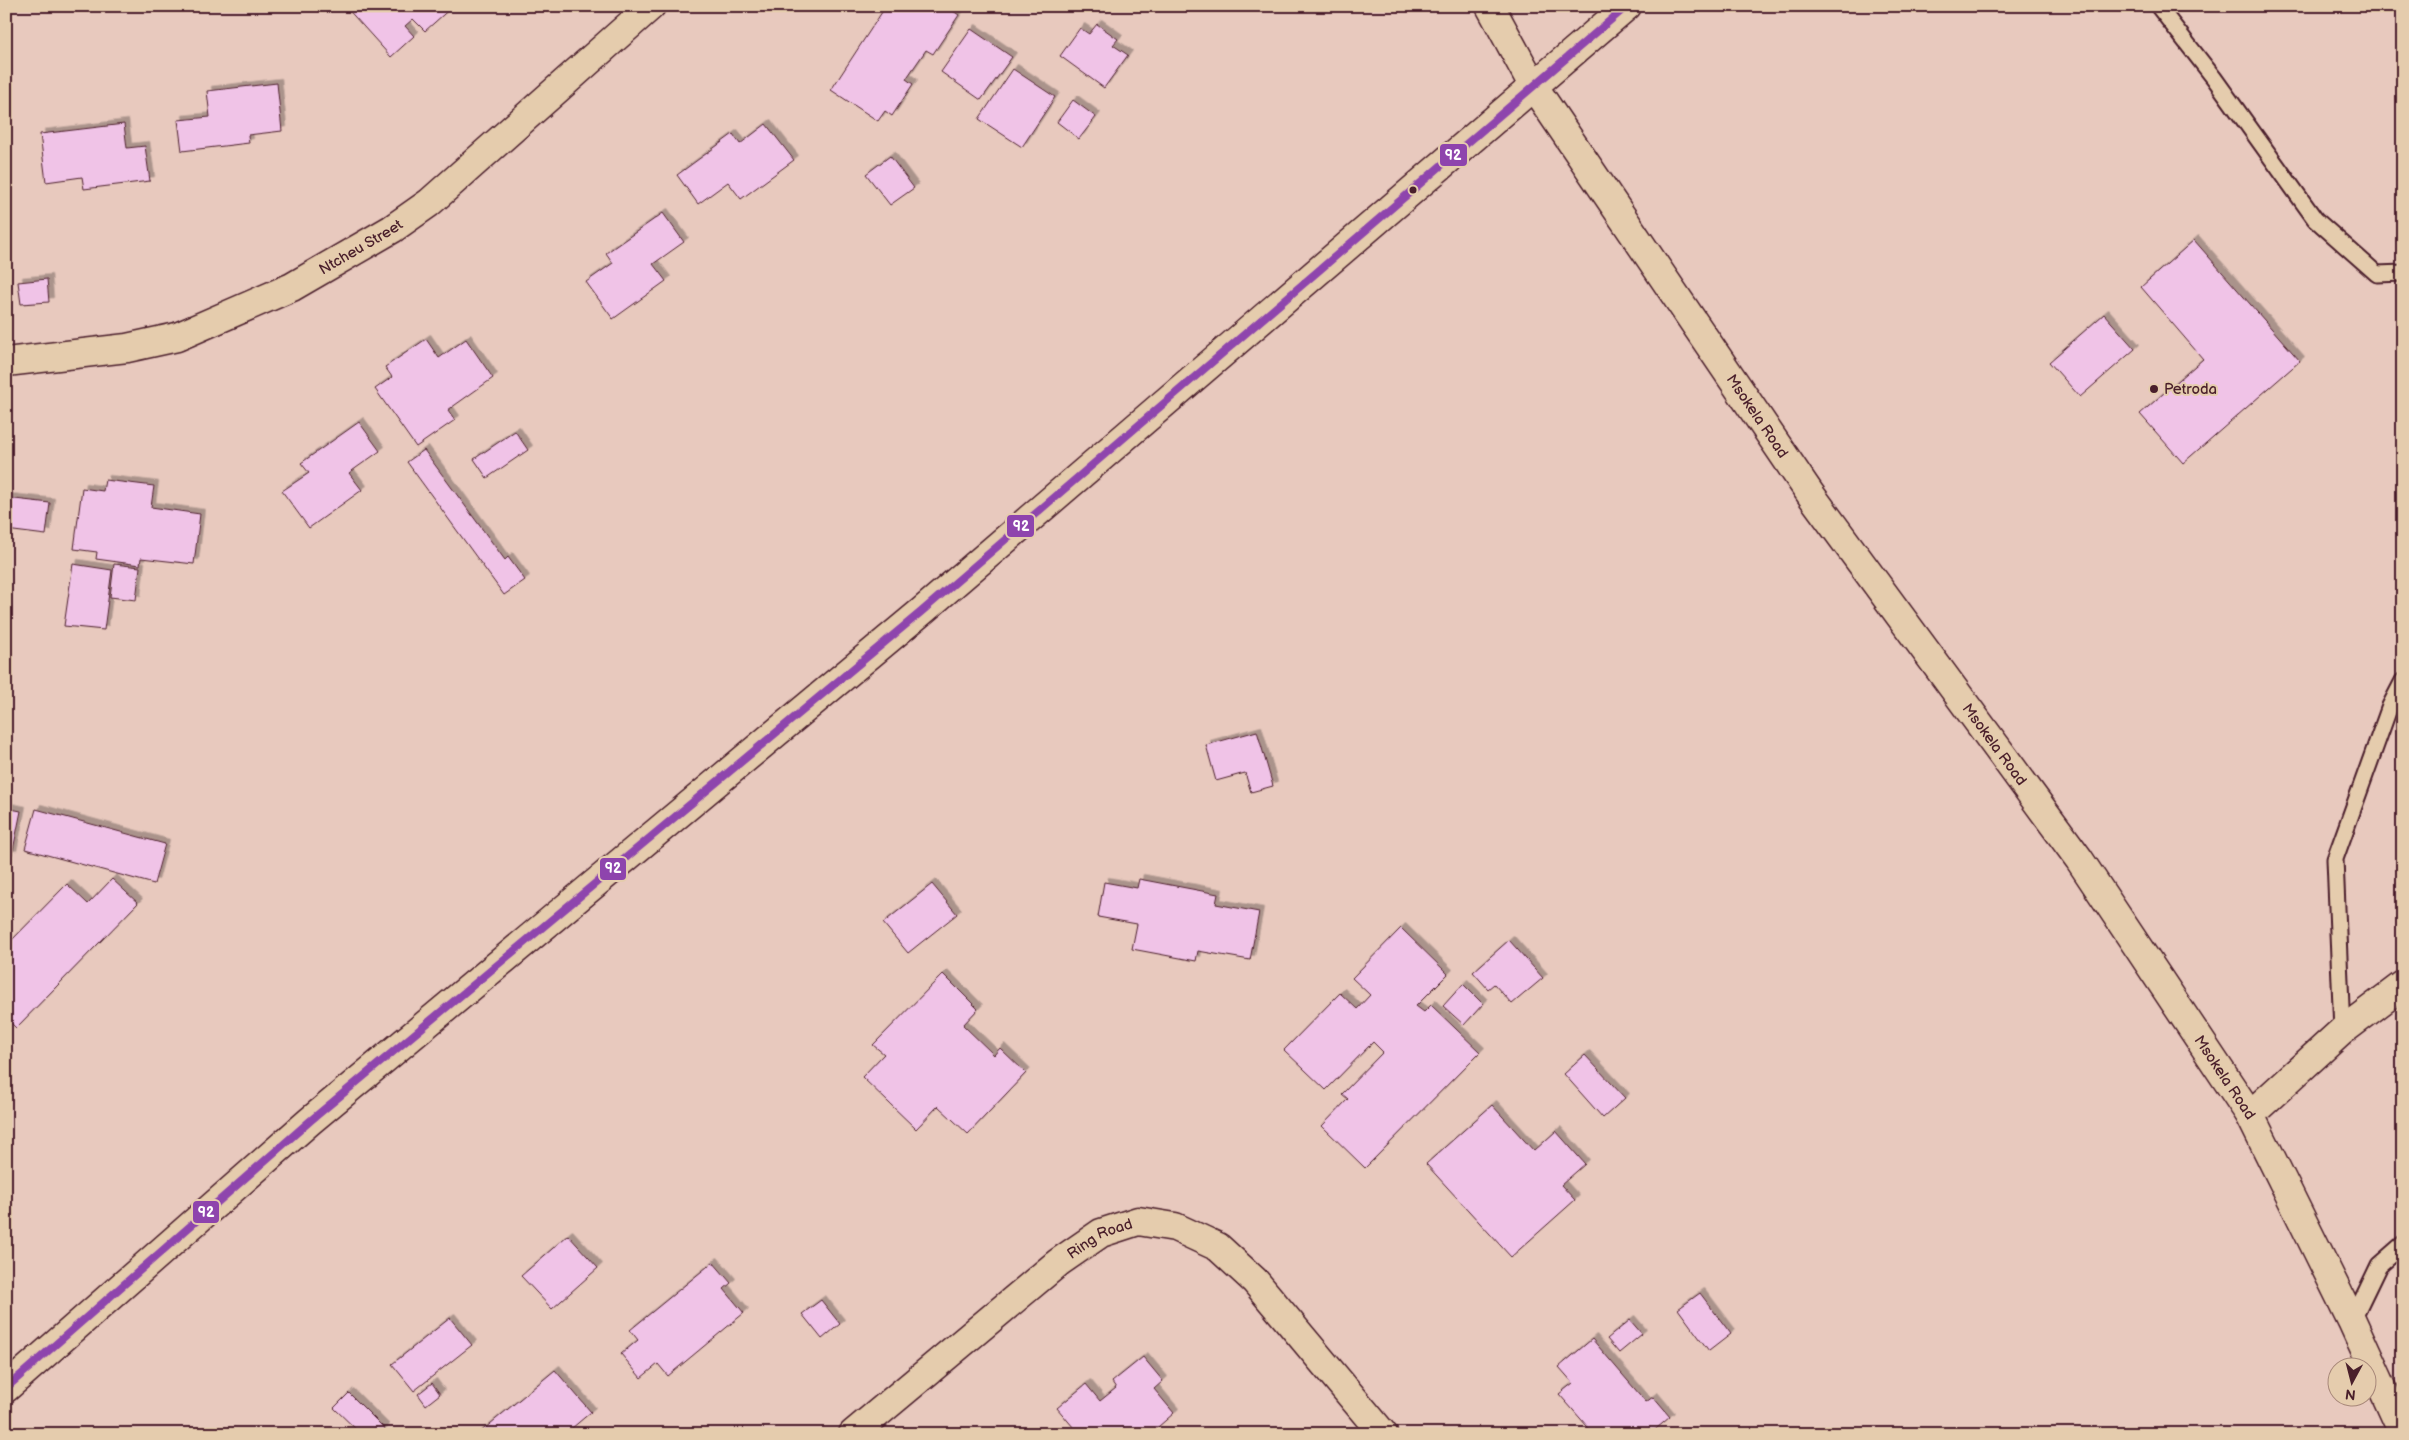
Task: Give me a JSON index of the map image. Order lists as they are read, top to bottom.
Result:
{
  "streets": {
    "main road": ["Ntcheu Street", "Msokela Road", "Ring Road"]
  },
  "places": ["Petroda"],
  "lines": ["transit line 92"],
  "north": "bottom"
}
